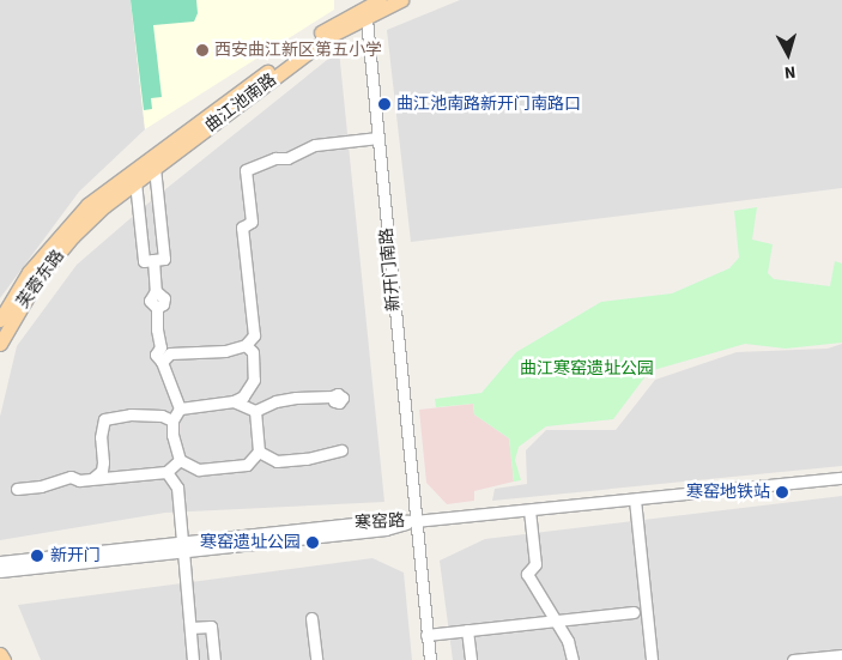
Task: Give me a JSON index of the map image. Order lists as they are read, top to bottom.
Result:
{
  "streets": {
    "main road": ["曲江池南路", "芙蓉东路"],
    "street": ["新开门南路", "寒窑路"]
  },
  "crossings": [
    ["曲江池南路", "新开门南路"],
    ["曲江池南路", "芙蓉东路"],
    ["新开门南路", "寒窑路"]
  ],
  "parks": ["曲江寒窑遗址公园"],
  "places": [
    "西安曲江新区第五小学",
    "曲江池南路新开门南路口",
    "寒窑地铁站",
    "寒窑遗址公园",
    "新开门"
  ],
  "north": "bottom"
}
